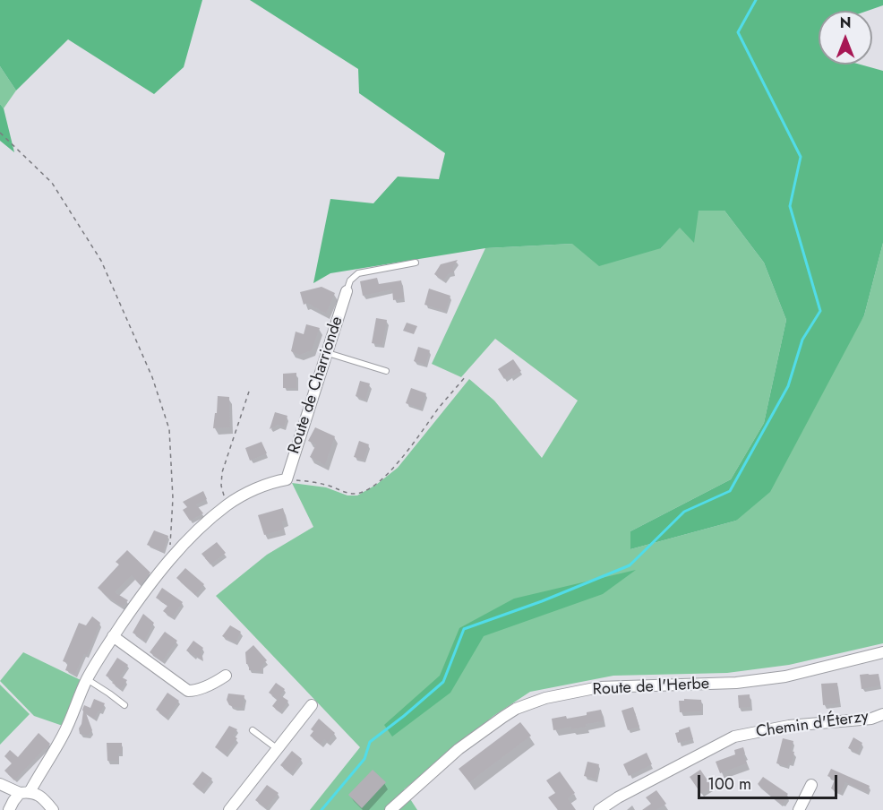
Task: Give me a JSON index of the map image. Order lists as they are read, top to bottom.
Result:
{
  "streets": {
    "street": ["Route de Charrionde", "Route de l'Herbe", "Chemin d'Éterzy"]
  },
  "scale_bar": "100 m",
  "north": "top"
}
